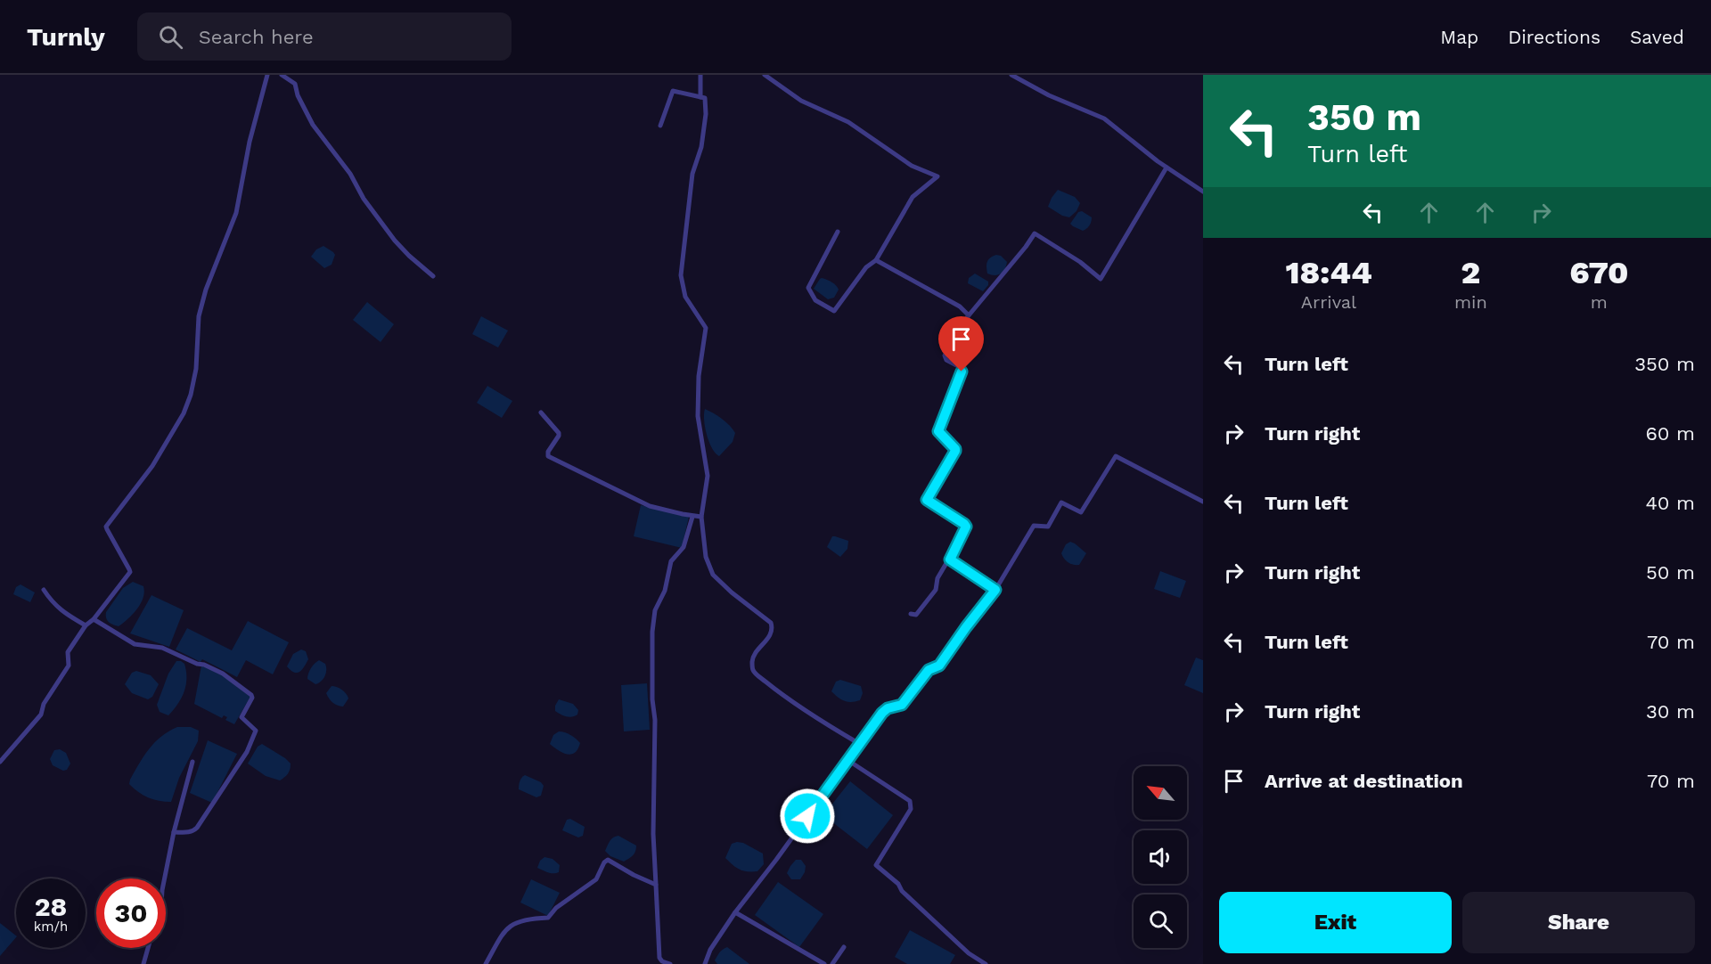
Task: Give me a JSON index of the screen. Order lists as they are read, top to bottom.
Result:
{
  "north": "top left",
  "page": {
    "header": "Turnly",
    "search": "Search here",
    "nav": ["Map", "Directions", "Saved"],
    "turn": ["350 m", "Turn left"],
    "eta": [
      "18:44",
      "Arrival",
      "2",
      "min",
      "670",
      "m"
    ],
    "list": [
      {
        "name": "Turn left",
        "value": "350 m"
      },
      {
        "name": "Turn right",
        "value": "60 m"
      },
      {
        "name": "Turn left",
        "value": "40 m"
      },
      {
        "name": "Turn right",
        "value": "50 m"
      },
      {
        "name": "Turn left",
        "value": "70 m"
      },
      {
        "name": "Turn right",
        "value": "30 m"
      },
      {
        "name": "Arrive at destination",
        "value": "70 m"
      }
    ],
    "speed": "28 km/h",
    "limit": "30",
    "buttons": ["Exit", "Share"]
  }
}
